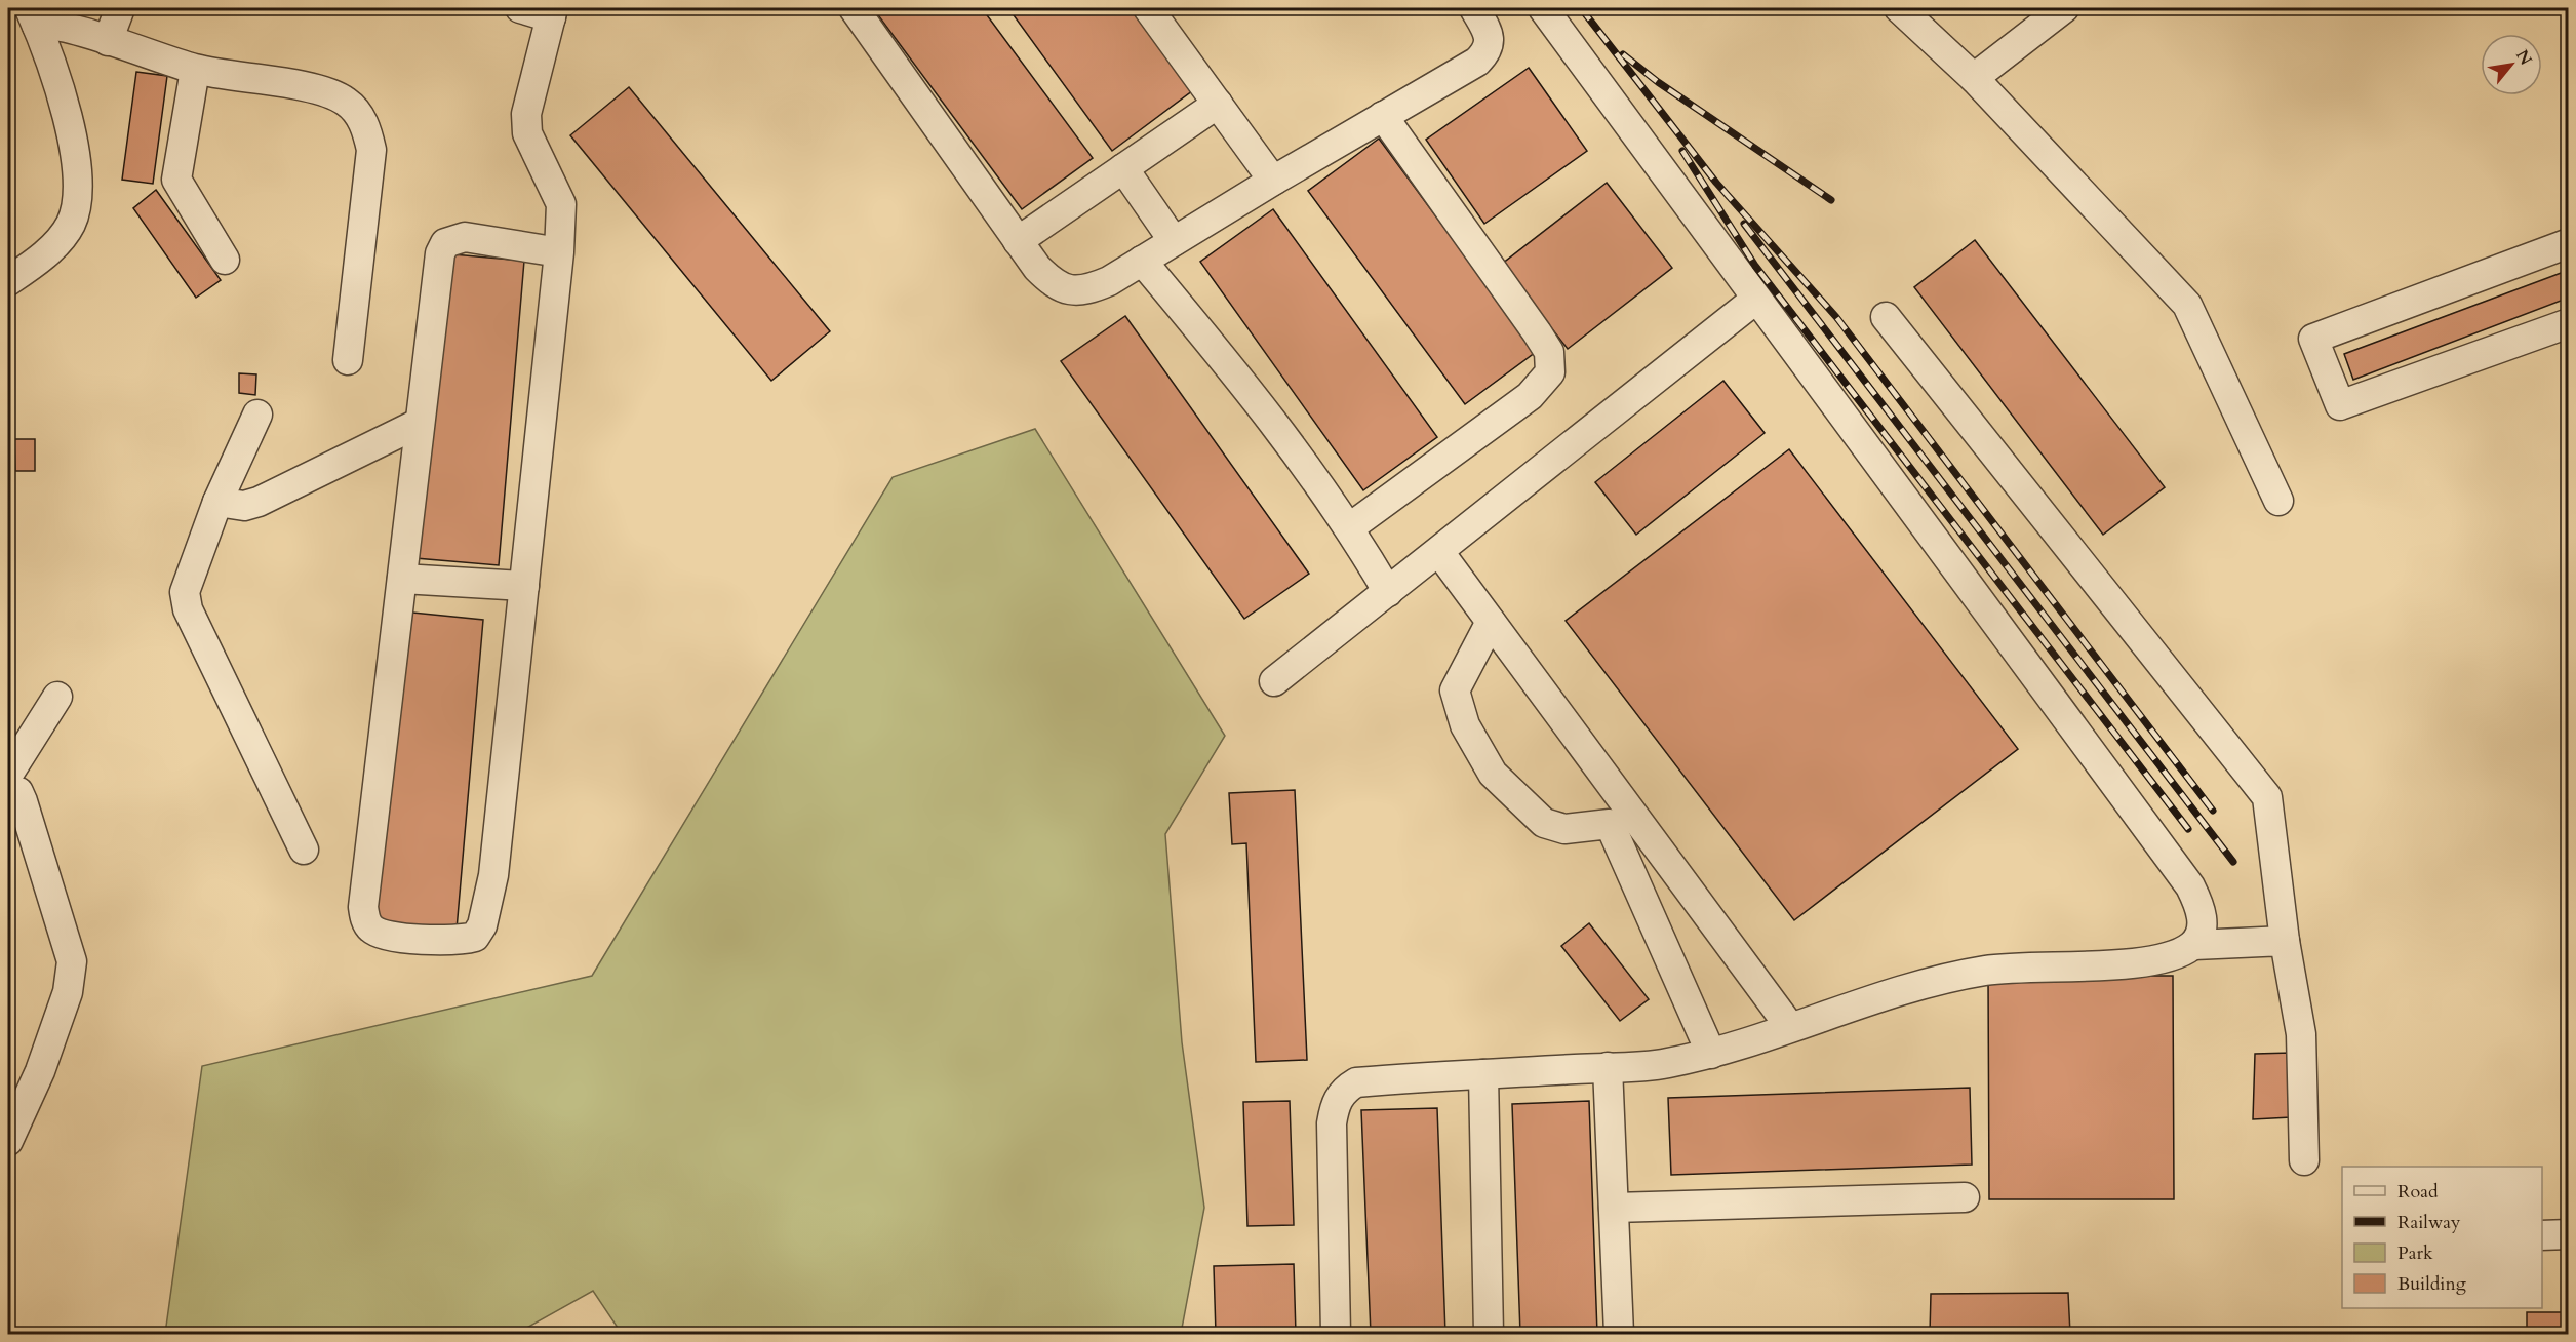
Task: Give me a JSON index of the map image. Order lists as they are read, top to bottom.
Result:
{
  "legend": [
    "Road",
    "Railway",
    "Park",
    "Building"
  ],
  "north": "top right"
}
